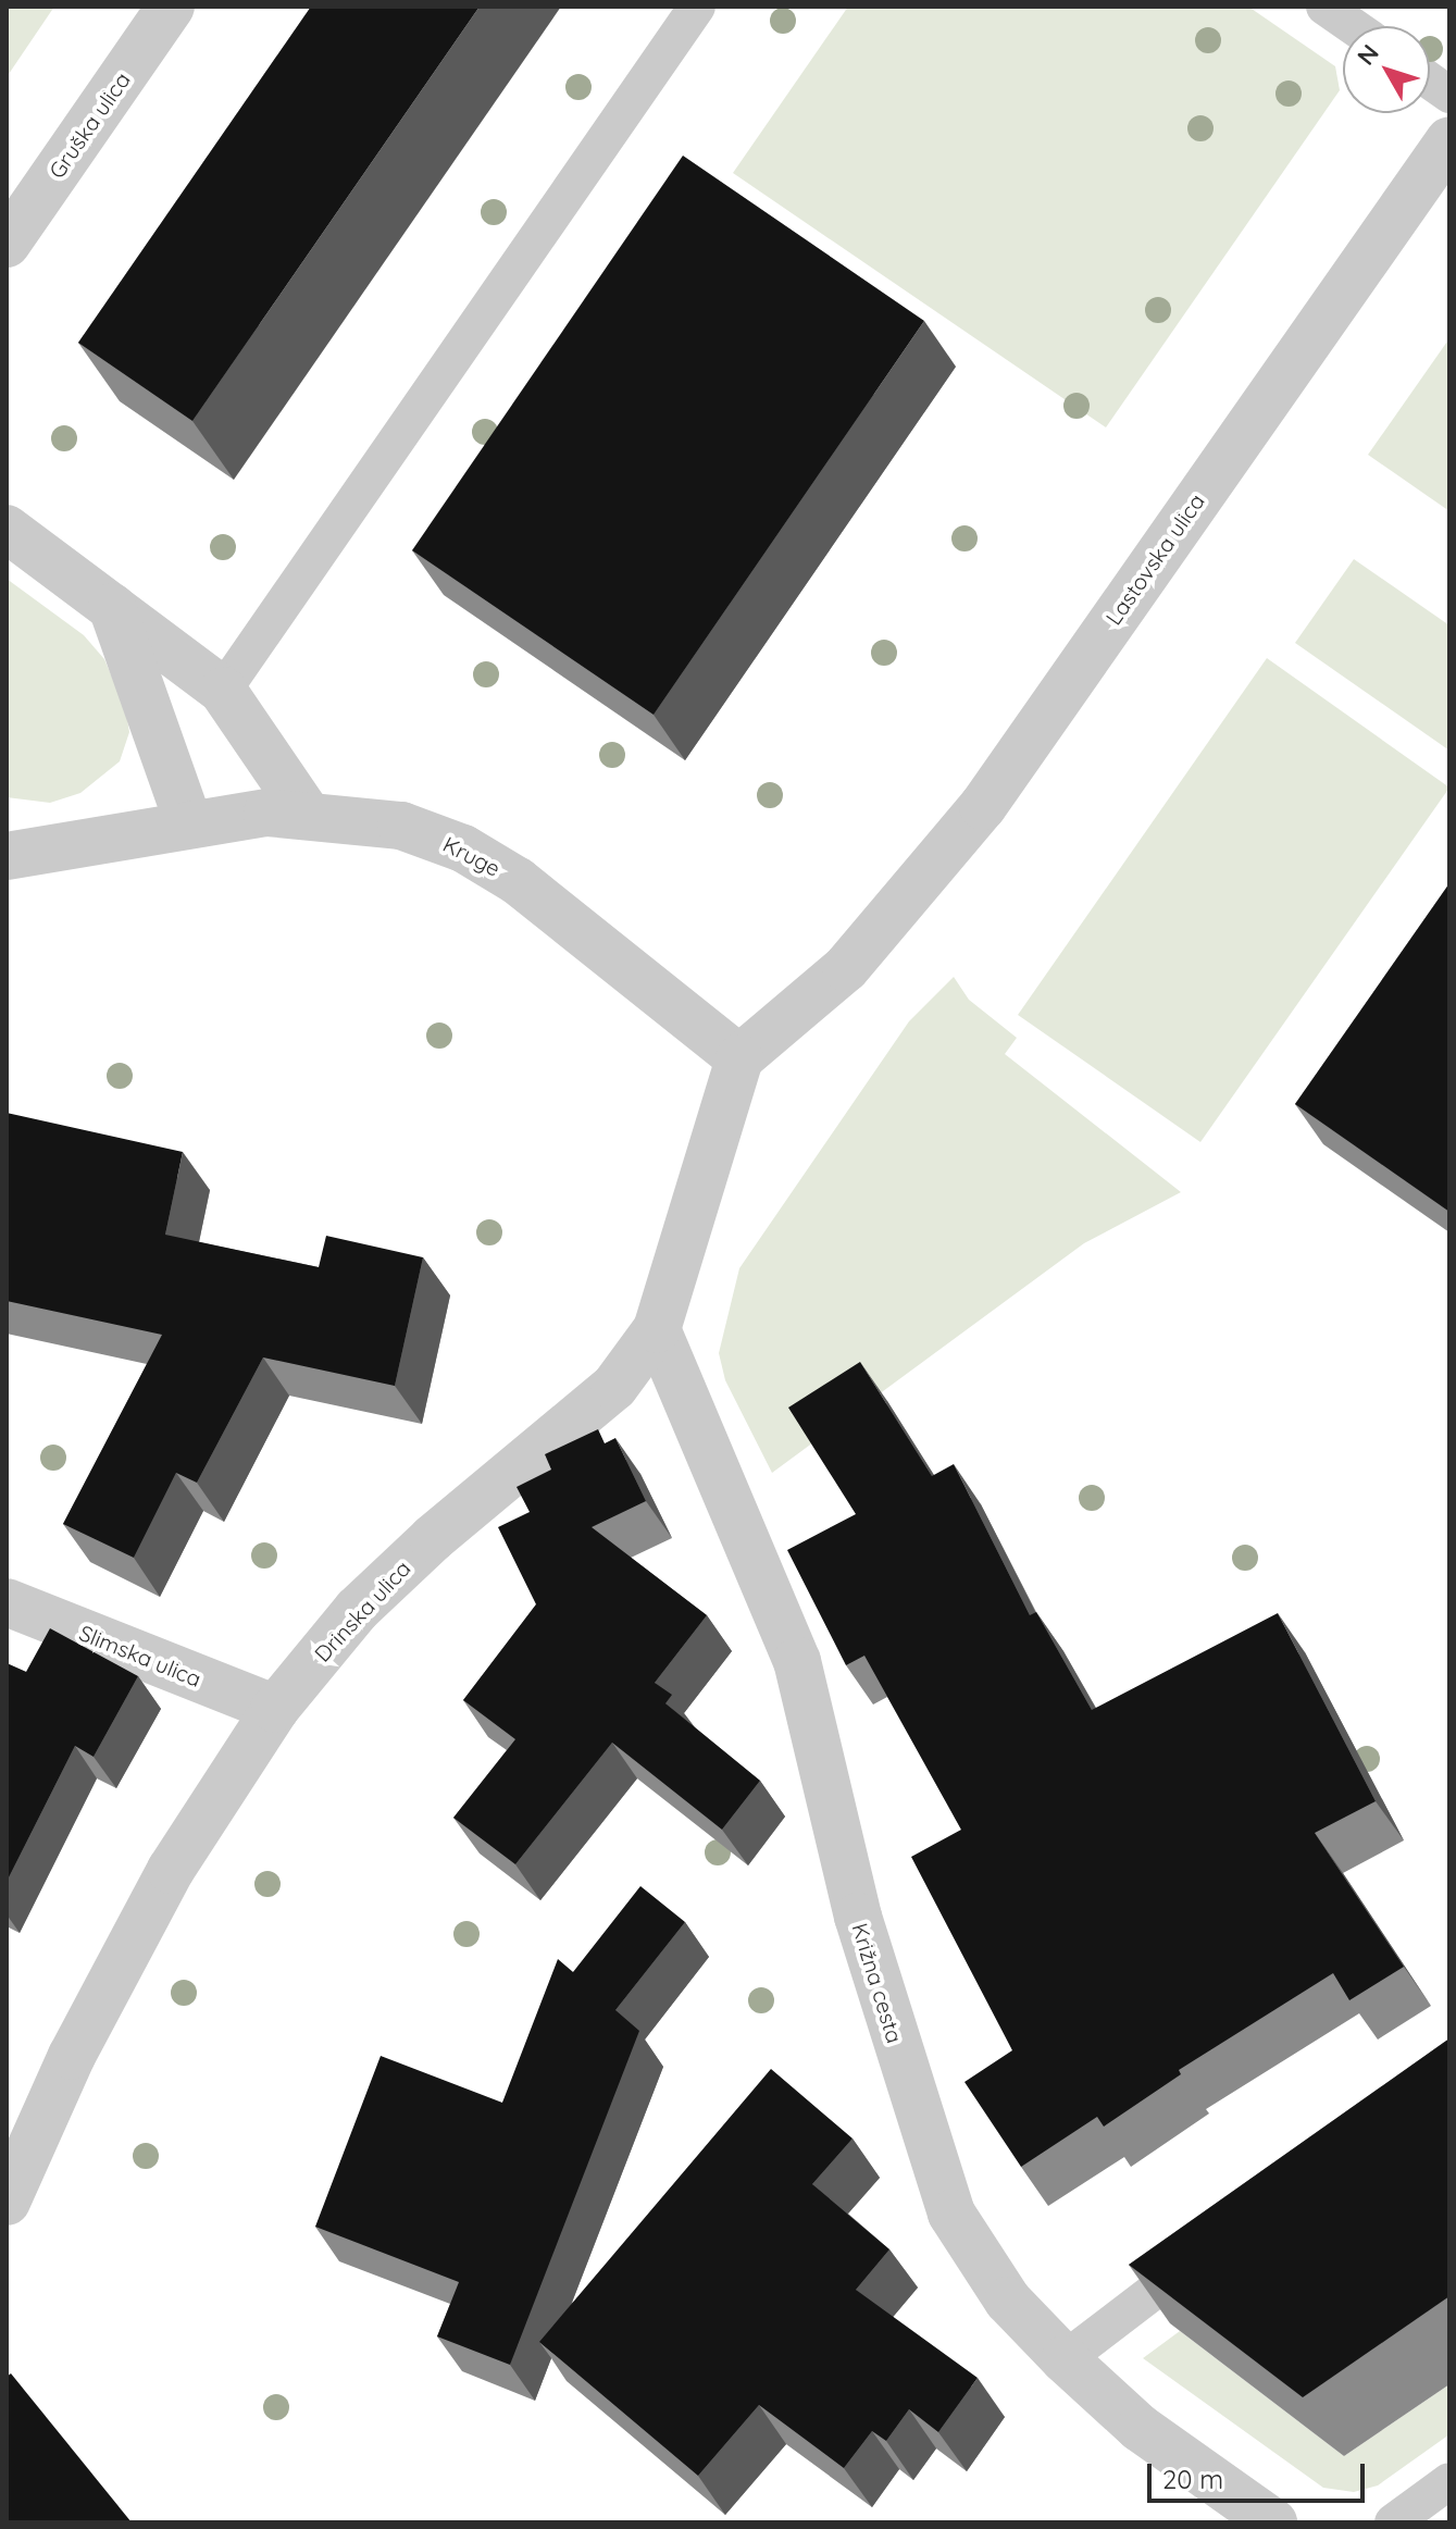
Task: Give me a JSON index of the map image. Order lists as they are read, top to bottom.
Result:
{
  "streets": {
    "street": [
      "Gruška ulica",
      "Lastovska ulica",
      "Kruge",
      "Drinska ulica",
      "Slimska ulica",
      "Križna cesta"
    ]
  },
  "crossings": [
    ["Lastovska ulica", "Kruge"],
    ["Lastovska ulica", "Drinska ulica"],
    ["Kruge", "Drinska ulica"],
    ["Drinska ulica", "Slimska ulica"],
    ["Drinska ulica", "Križna cesta"]
  ],
  "scale_bar": "20 m",
  "north": "top left"
}
